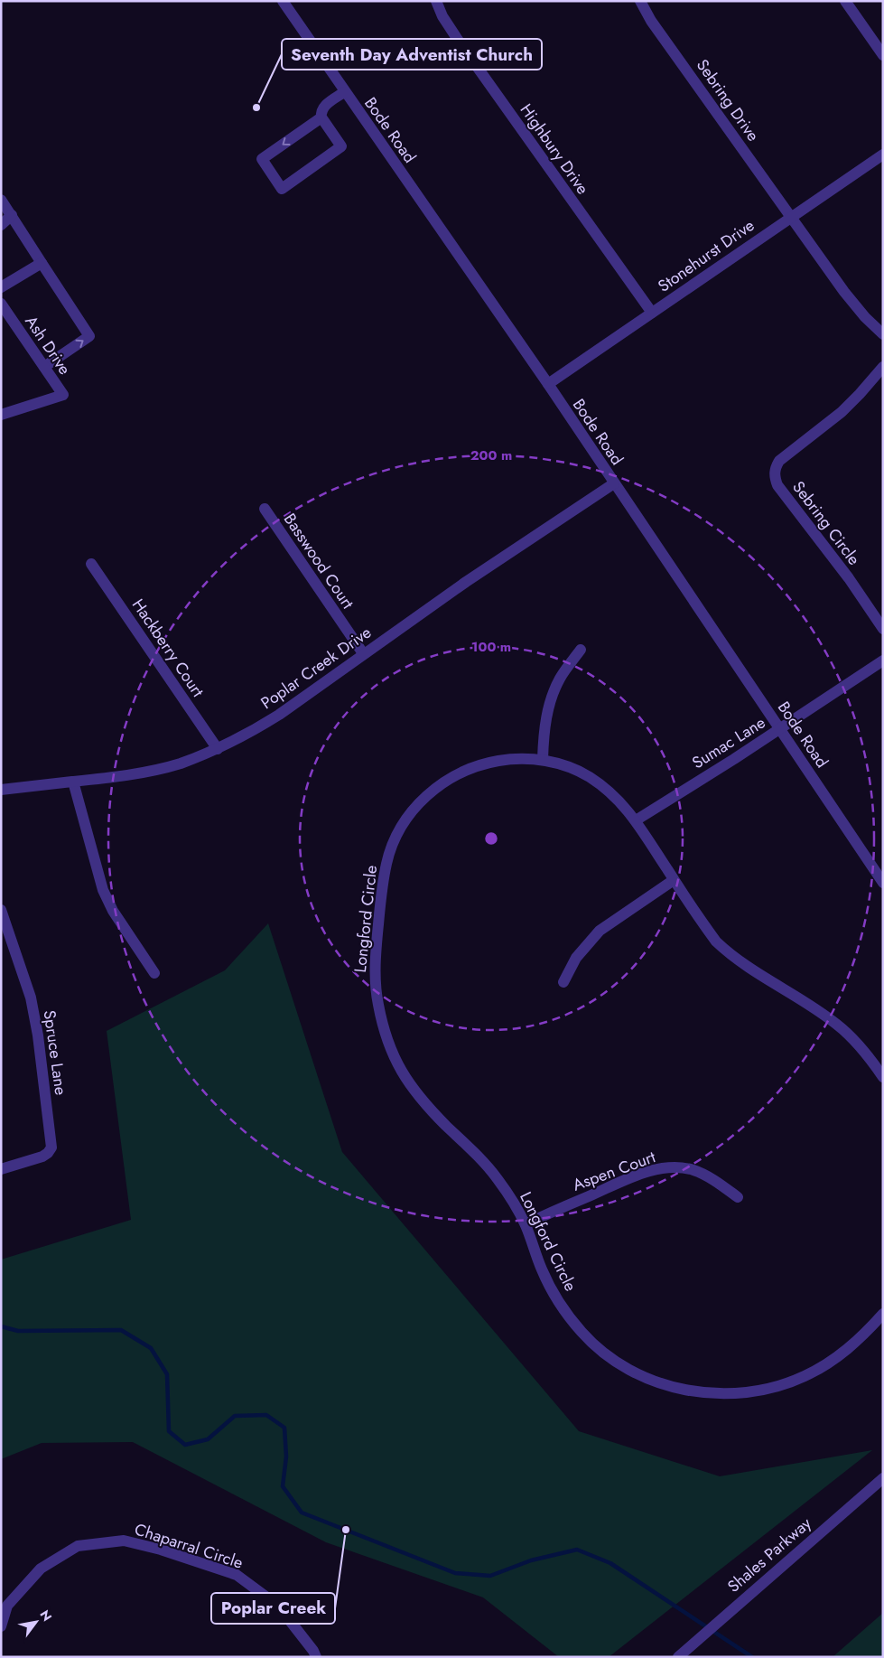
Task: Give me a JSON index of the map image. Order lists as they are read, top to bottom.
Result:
{
  "streets": {
    "street": [
      "Sebring Drive",
      "Bode Road",
      "Highbury Drive",
      "Stonehurst Drive",
      "Ash Drive",
      "Sebring Circle",
      "Basswood Court",
      "Hackberry Court",
      "Poplar Creek Drive",
      "Sumac Lane",
      "Longford Circle",
      "Spruce Lane",
      "Aspen Court",
      "Chaparral Circle",
      "Shales Parkway"
    ]
  },
  "crossings": [
    ["Sebring Drive", "Stonehurst Drive"],
    ["Bode Road", "Stonehurst Drive"],
    ["Bode Road", "Poplar Creek Drive"],
    ["Bode Road", "Sumac Lane"],
    ["Highbury Drive", "Stonehurst Drive"],
    ["Basswood Court", "Poplar Creek Drive"],
    ["Hackberry Court", "Poplar Creek Drive"],
    ["Sumac Lane", "Longford Circle"],
    ["Longford Circle", "Aspen Court"]
  ],
  "places": ["Seventh Day Adventist Church", "Poplar Creek"],
  "north": "top right",
  "rings": ["200 m", "100 m"]
}
